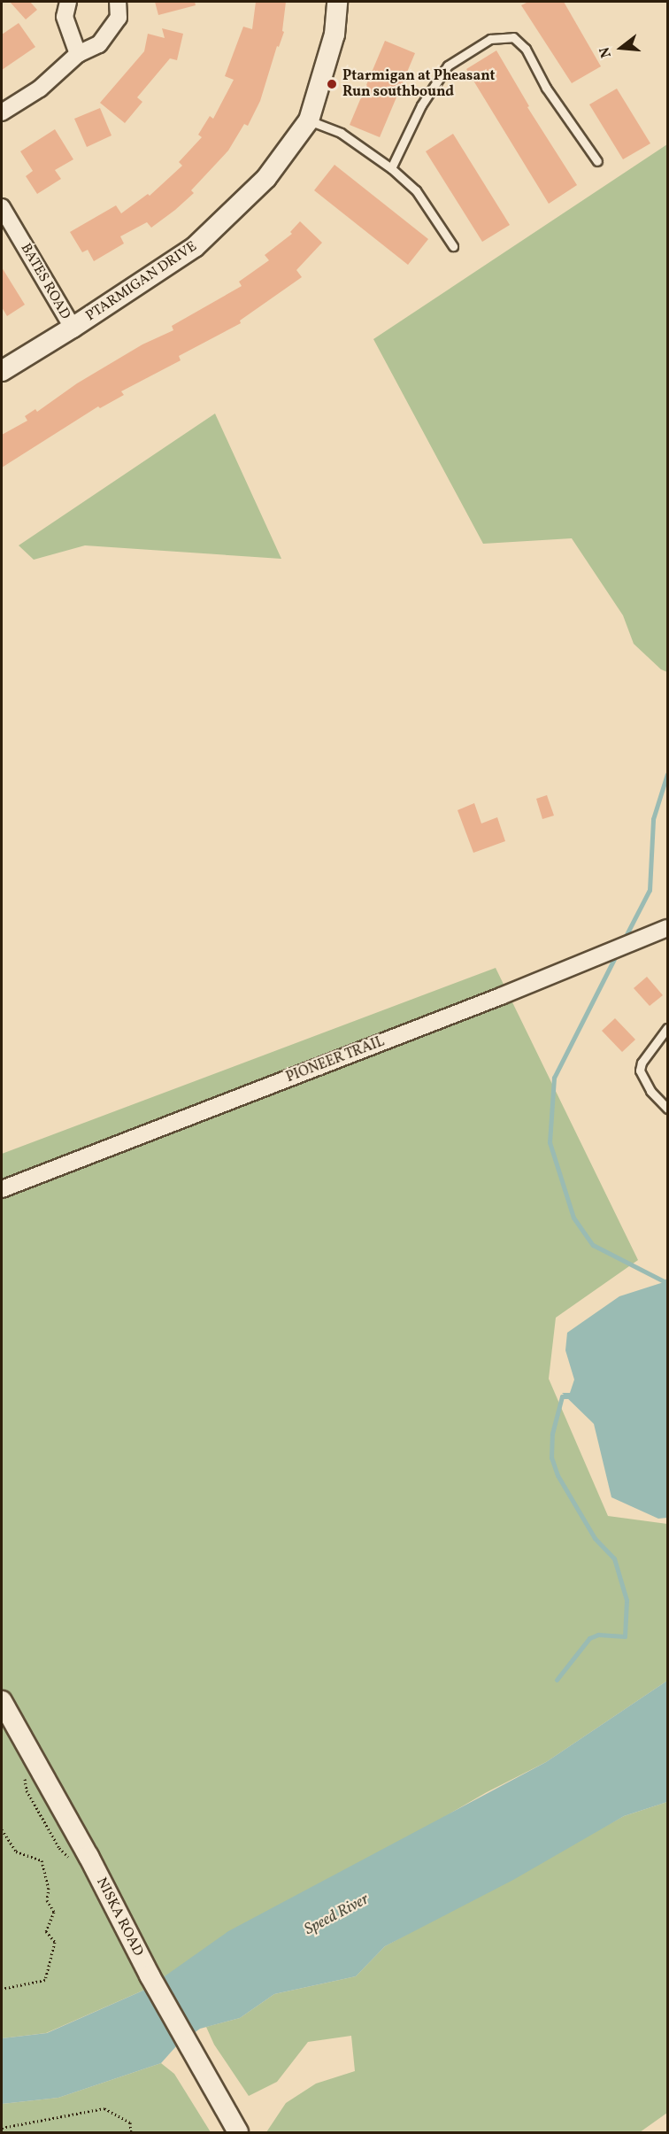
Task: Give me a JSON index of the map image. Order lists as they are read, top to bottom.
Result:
{
  "streets": {
    "street": [
      "BATES ROAD",
      "PTARMIGAN DRIVE",
      "PIONEER TRAIL",
      "NISKA ROAD"
    ]
  },
  "crossings": [
    ["BATES ROAD", "PTARMIGAN DRIVE"]
  ],
  "water": ["Speed River"],
  "places": ["Ptarmigan at Pheasant Run southbound"],
  "north": "left"
}
